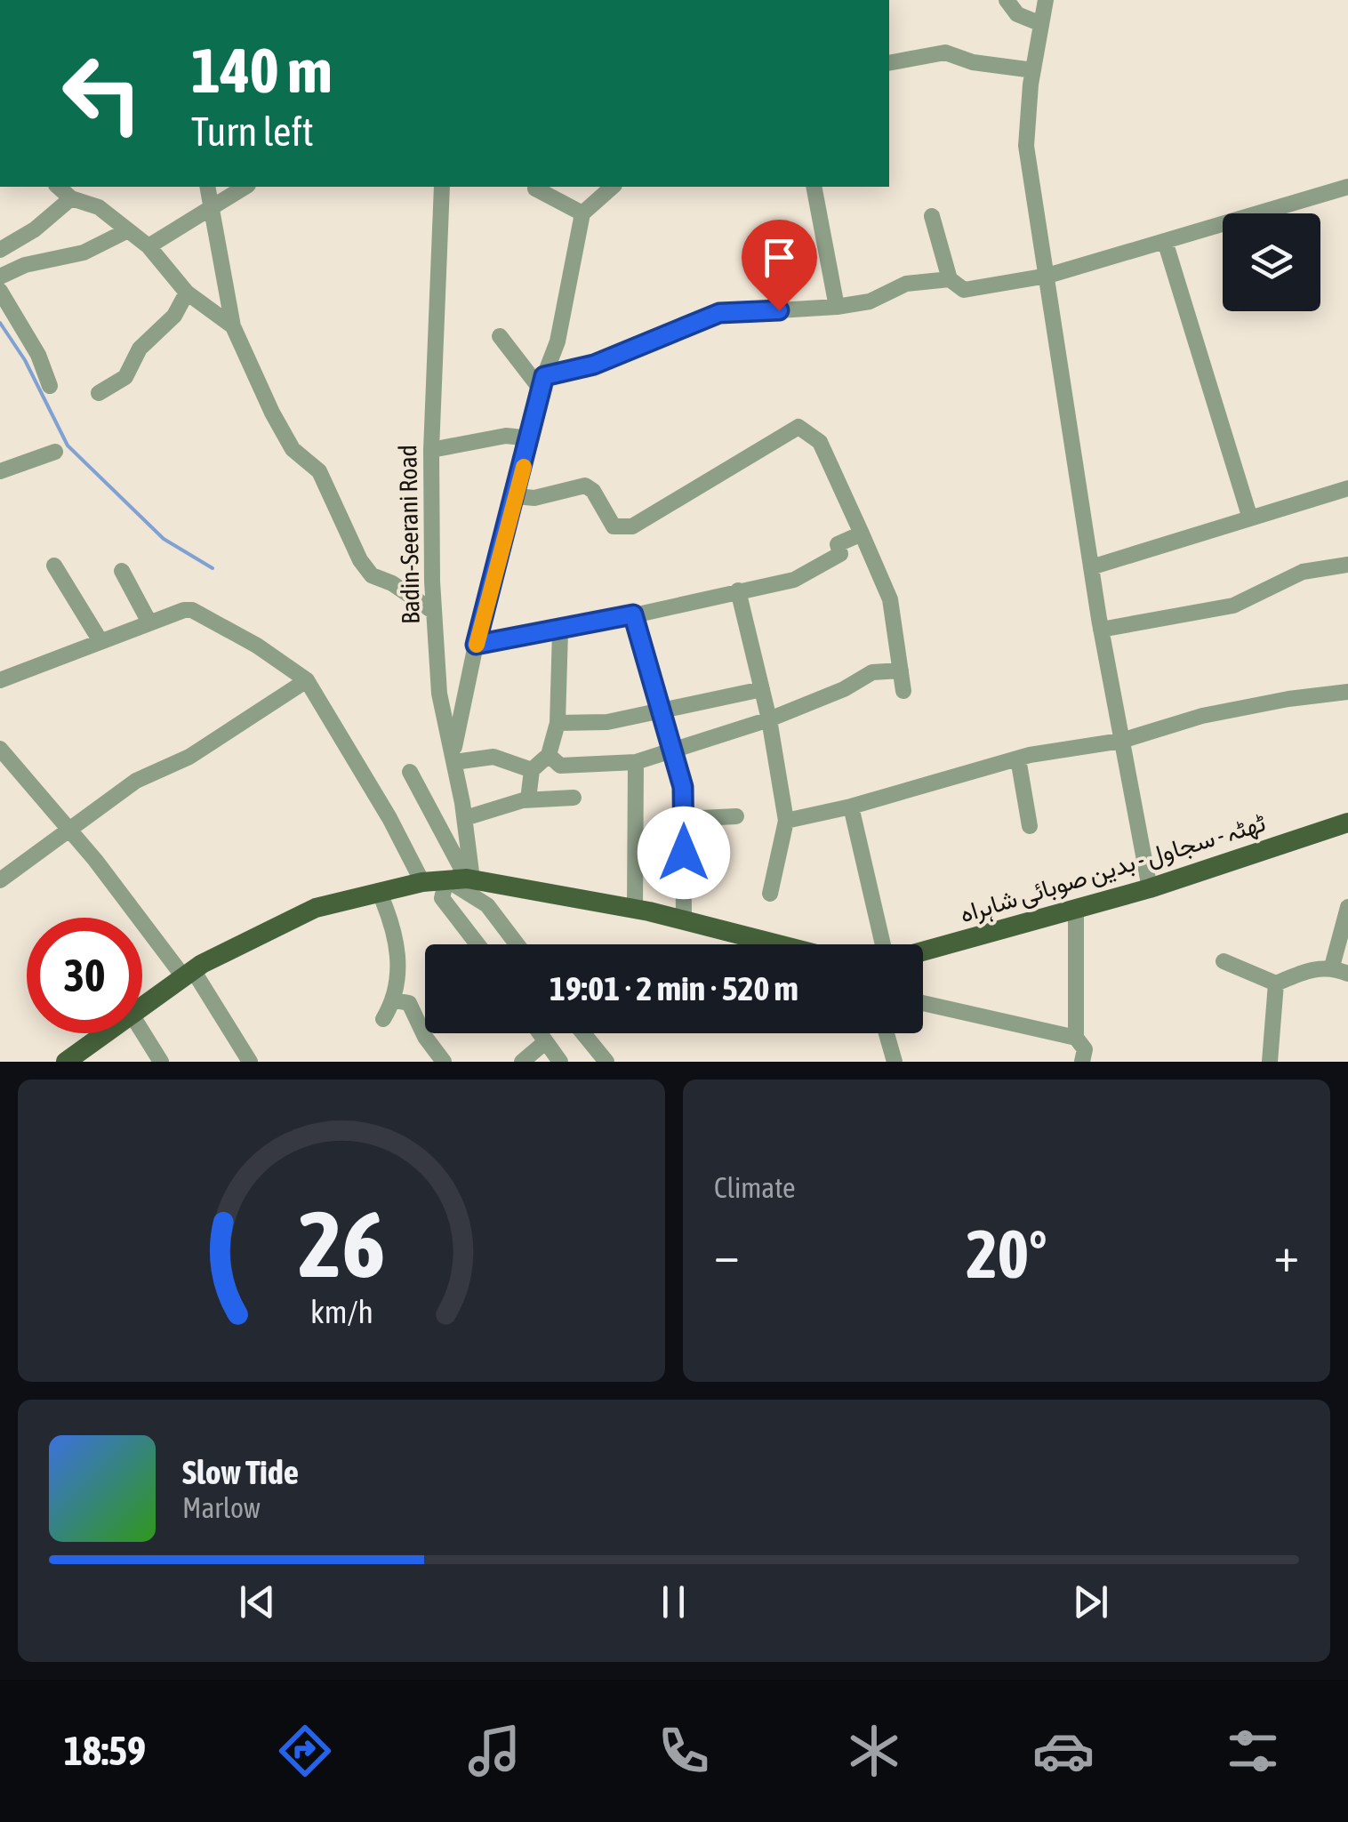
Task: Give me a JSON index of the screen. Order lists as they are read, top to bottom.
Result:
{
  "streets": {
    "main road": ["ٹھٹہ - سجاول - بدین صوبائی شاہراہ"],
    "street": ["Badin-Seerani Road"]
  },
  "page": {
    "turn": ["140 m", "Turn left"],
    "limit": "30",
    "trip": "19:01 · 2 min · 520 m",
    "tile": "Climate",
    "heat": ["−", "20°", "+"],
    "song": ["Slow Tide", "Marlow"],
    "tabs": "18:59",
    "gauge": ["26", "km/h"]
  }
}
